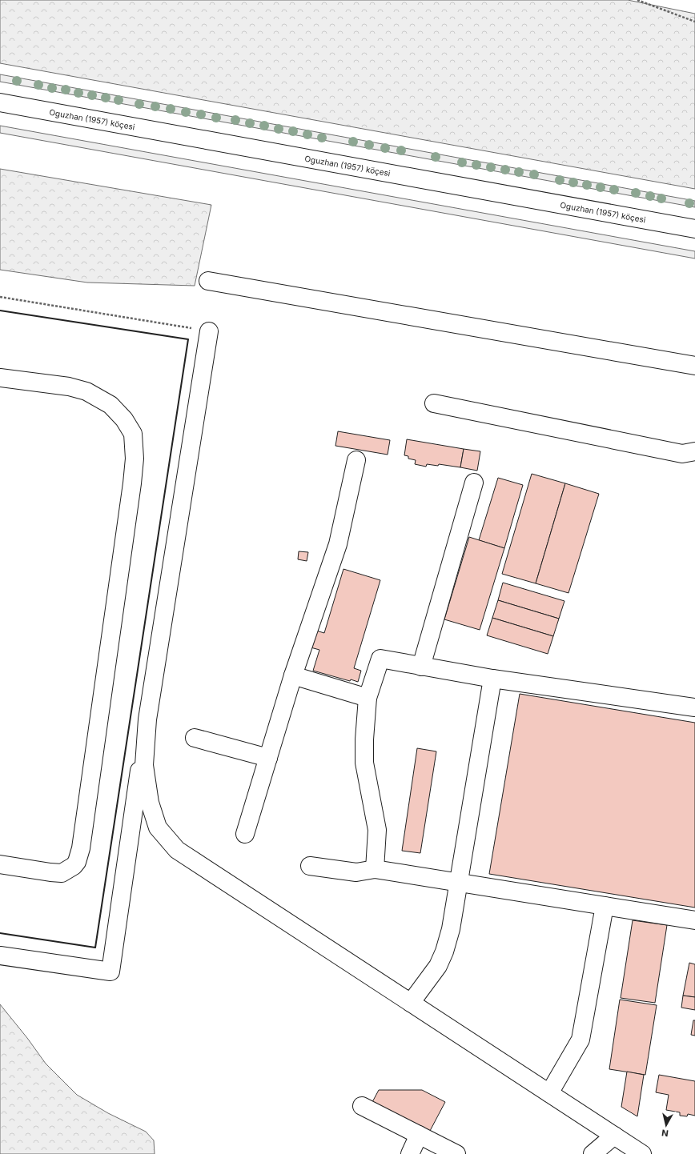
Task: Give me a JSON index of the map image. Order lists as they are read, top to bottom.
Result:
{
  "streets": {
    "main road": ["Oguzhan (1957) köçesi"]
  },
  "north": "bottom"
}
